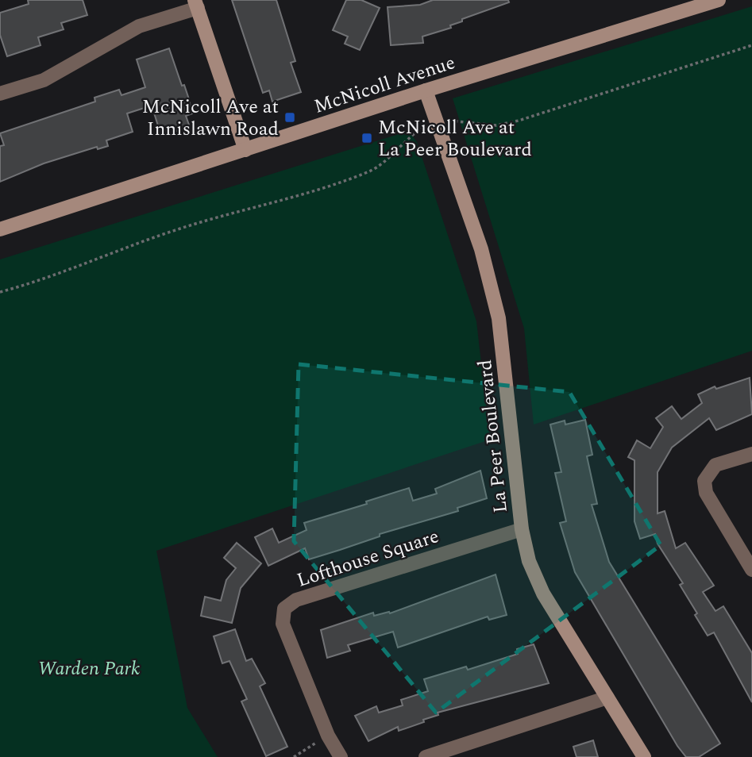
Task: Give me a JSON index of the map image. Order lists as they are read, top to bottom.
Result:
{
  "streets": {
    "street": ["McNicoll Avenue", "La Peer Boulevard", "Lofthouse Square"]
  },
  "crossings": [
    ["McNicoll Avenue", "La Peer Boulevard"],
    ["La Peer Boulevard", "Lofthouse Square"]
  ],
  "parks": ["Warden Park"],
  "places": {
    "transit": ["McNicoll Ave at Innislawn Road", "McNicoll Ave at La Peer Boulevard"]
  }
}
